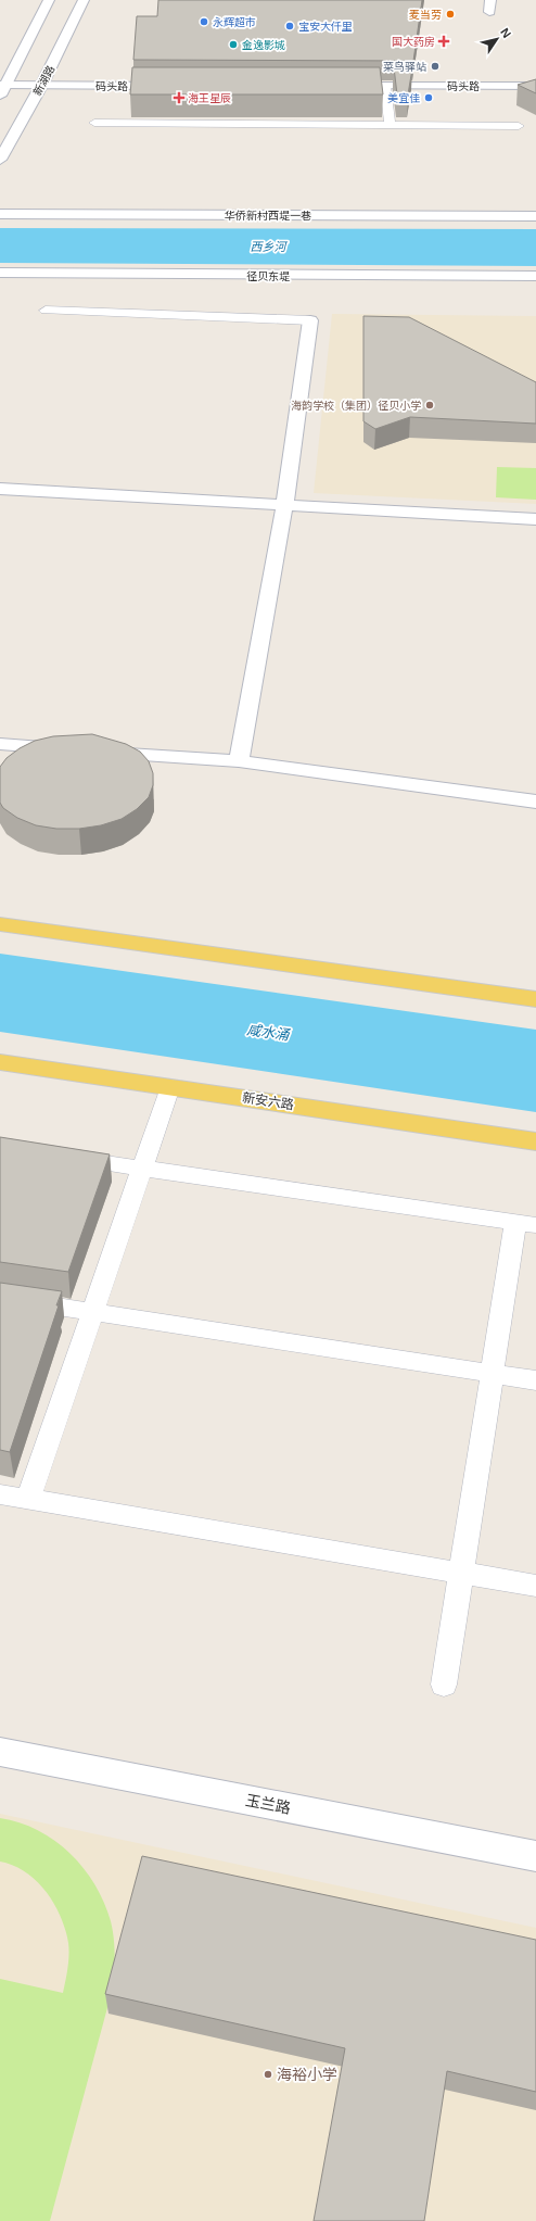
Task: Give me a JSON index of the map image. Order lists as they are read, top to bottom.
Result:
{
  "streets": {
    "main road": ["新安六路"],
    "street": [
      "新湖路",
      "码头路",
      "华侨新村西堤一巷",
      "径贝东堤",
      "玉兰路"
    ]
  },
  "crossings": [
    ["新湖路", "码头路"]
  ],
  "water": ["西乡河", "咸水涌"],
  "places": {
    "other": [
      "麦当劳",
      "永辉超市",
      "宝安大仟里",
      "金逸影城",
      "菜鸟驿站",
      "美宜佳",
      "海韵学校（集团）径贝小学",
      "海裕小学"
    ],
    "health": ["国大药房", "海王星辰"]
  },
  "north": "top right"
}
